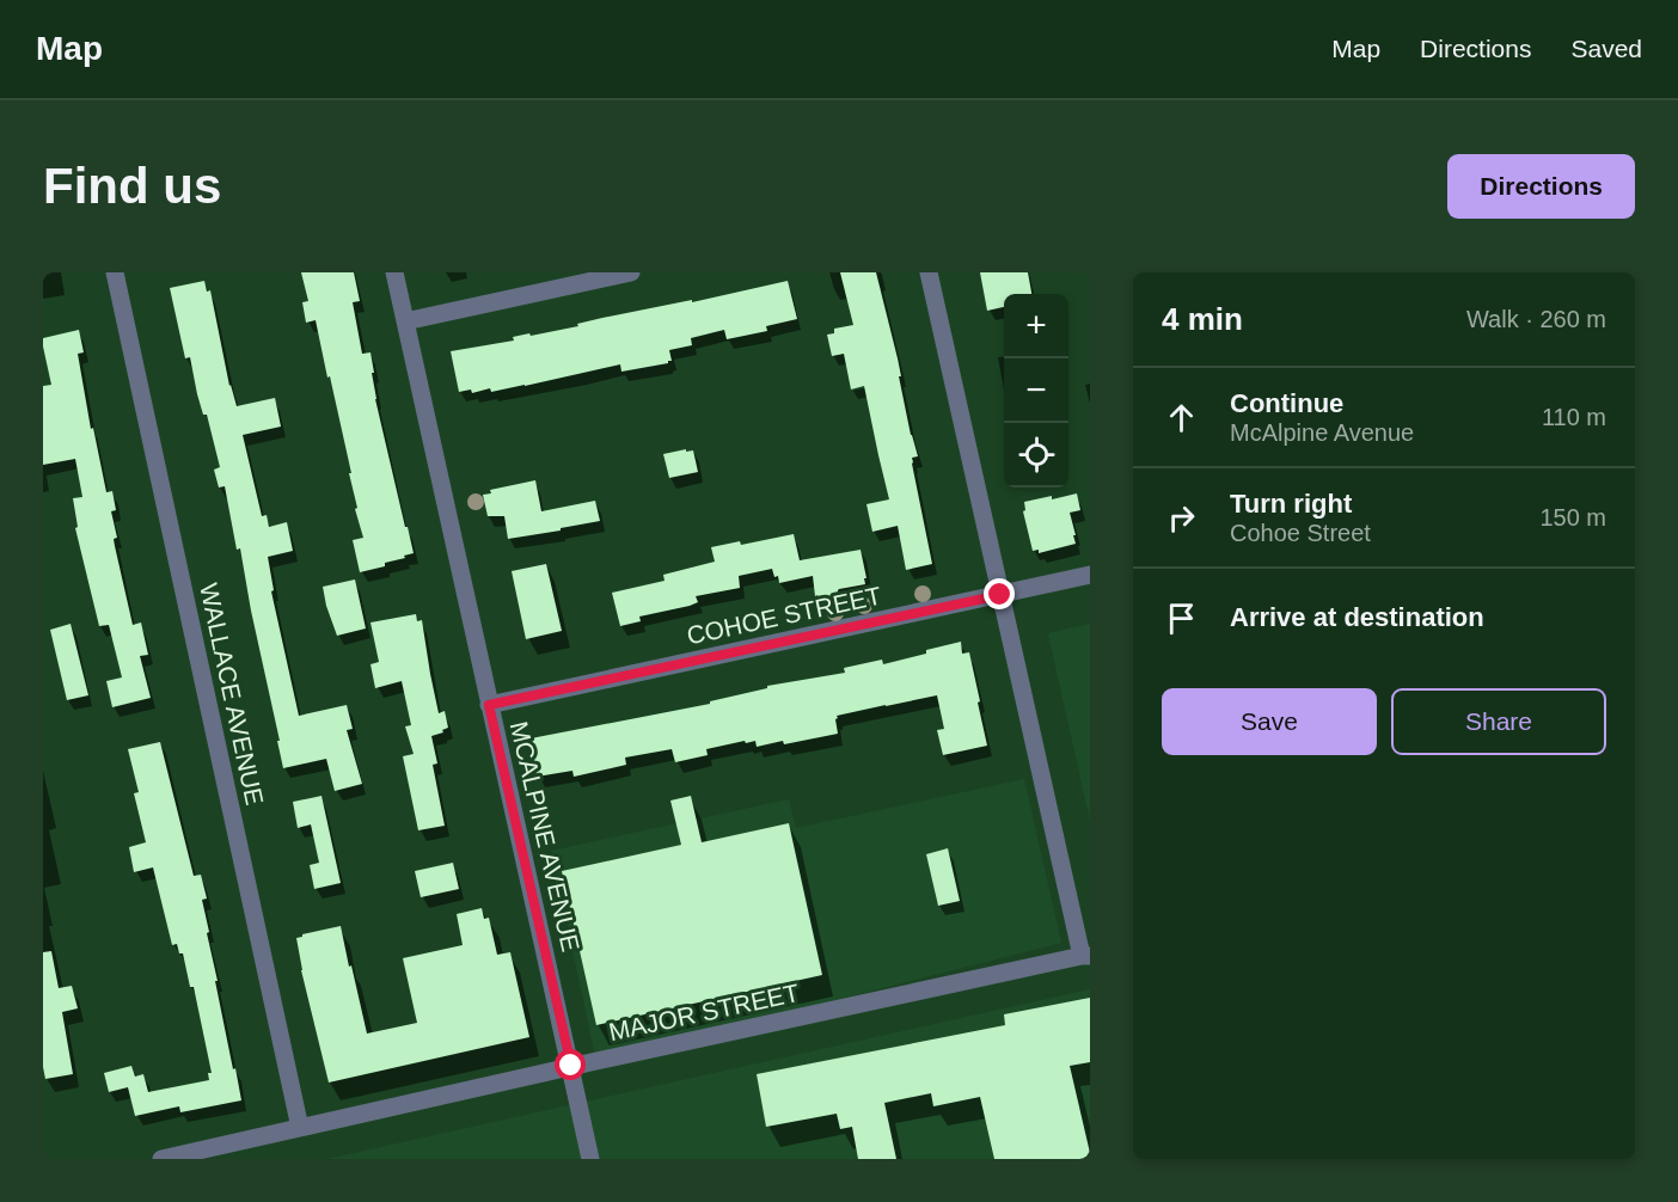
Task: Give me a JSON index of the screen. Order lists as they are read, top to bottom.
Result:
{
  "streets": {
    "street": [
      "COHOE STREET",
      "WALLACE AVENUE",
      "MCALPINE AVENUE",
      "MAJOR STREET"
    ]
  },
  "crossings": [
    ["COHOE STREET", "MCALPINE AVENUE"],
    ["WALLACE AVENUE", "MAJOR STREET"],
    ["MCALPINE AVENUE", "MAJOR STREET"]
  ],
  "page": {
    "header": "Map",
    "nav": ["Map", "Directions", "Saved"],
    "buttons": [
      "Directions",
      ["Save", "Share"]
    ],
    "title": "Find us",
    "heading": ["4 min", "Walk · 260 m"],
    "map_buttons": ["+", "−"],
    "list": [
      ["Continue", "McAlpine Avenue", "110 m"],
      ["Turn right", "Cohoe Street", "150 m"],
      "Arrive at destination"
    ]
  }
}
